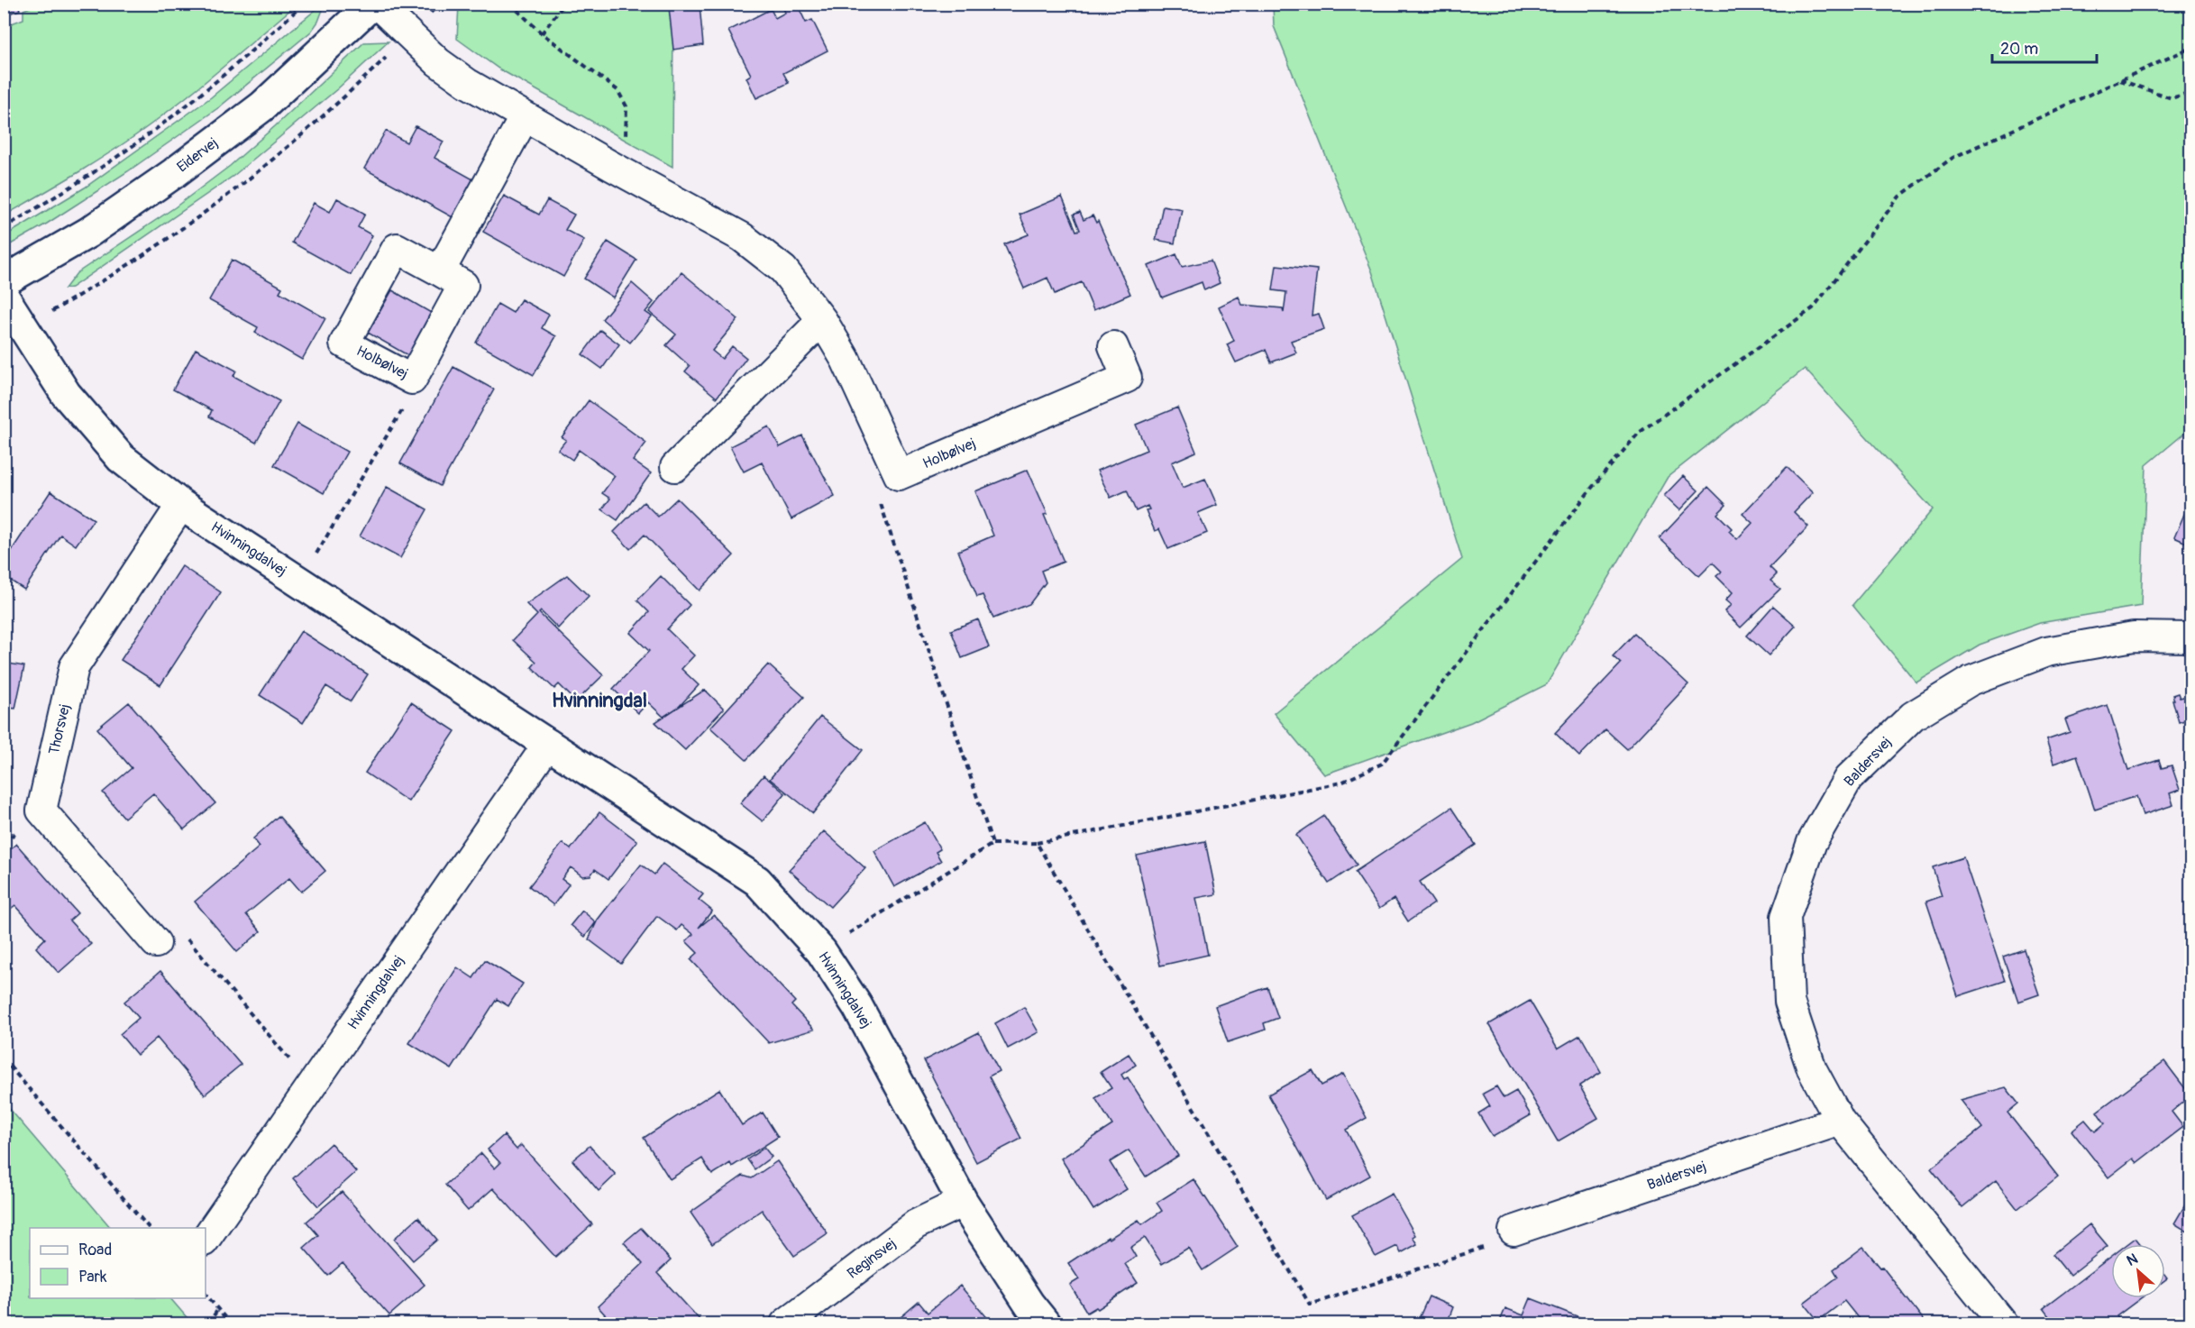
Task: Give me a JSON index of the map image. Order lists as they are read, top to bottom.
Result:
{
  "streets": {
    "street": [
      "Eidervej",
      "Holbølvej",
      "Hvinningdalvej",
      "Thorsvej",
      "Baldersvej",
      "Reginsvej"
    ]
  },
  "crossings": [
    ["Hvinningdalvej", "Thorsvej"],
    ["Hvinningdalvej", "Reginsvej"]
  ],
  "districts": ["Hvinningdal"],
  "legend": ["Road", "Park"],
  "scale_bar": "20 m",
  "north": "top left"
}
